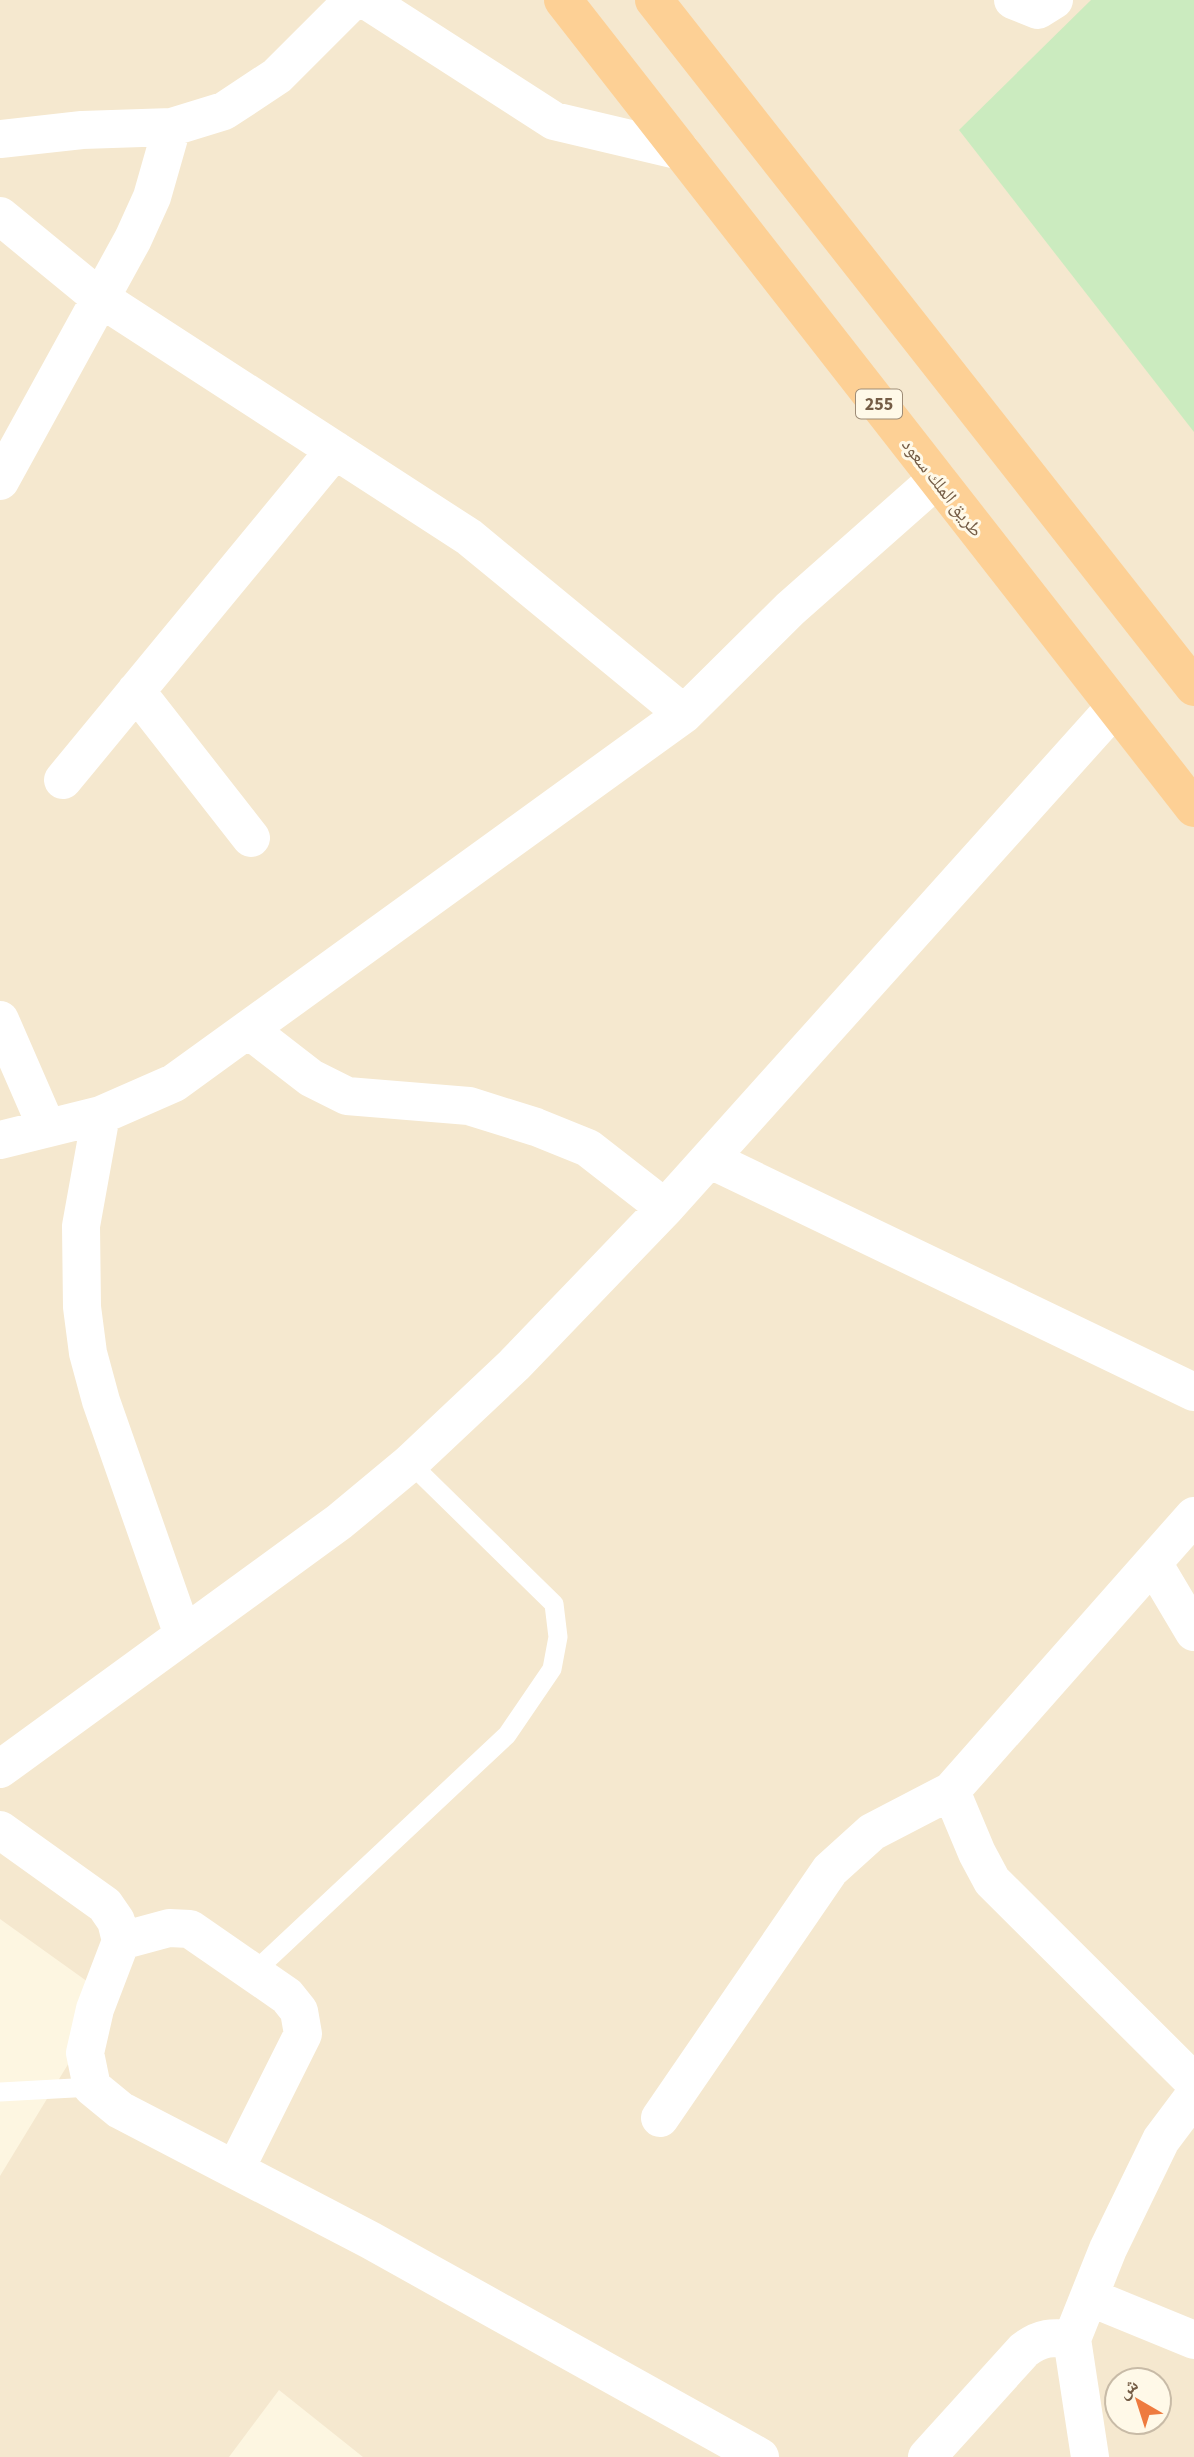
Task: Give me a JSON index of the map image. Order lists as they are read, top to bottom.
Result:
{
  "streets": {
    "highway": ["255", "طريق الملك سعود"]
  },
  "north": "top left"
}
